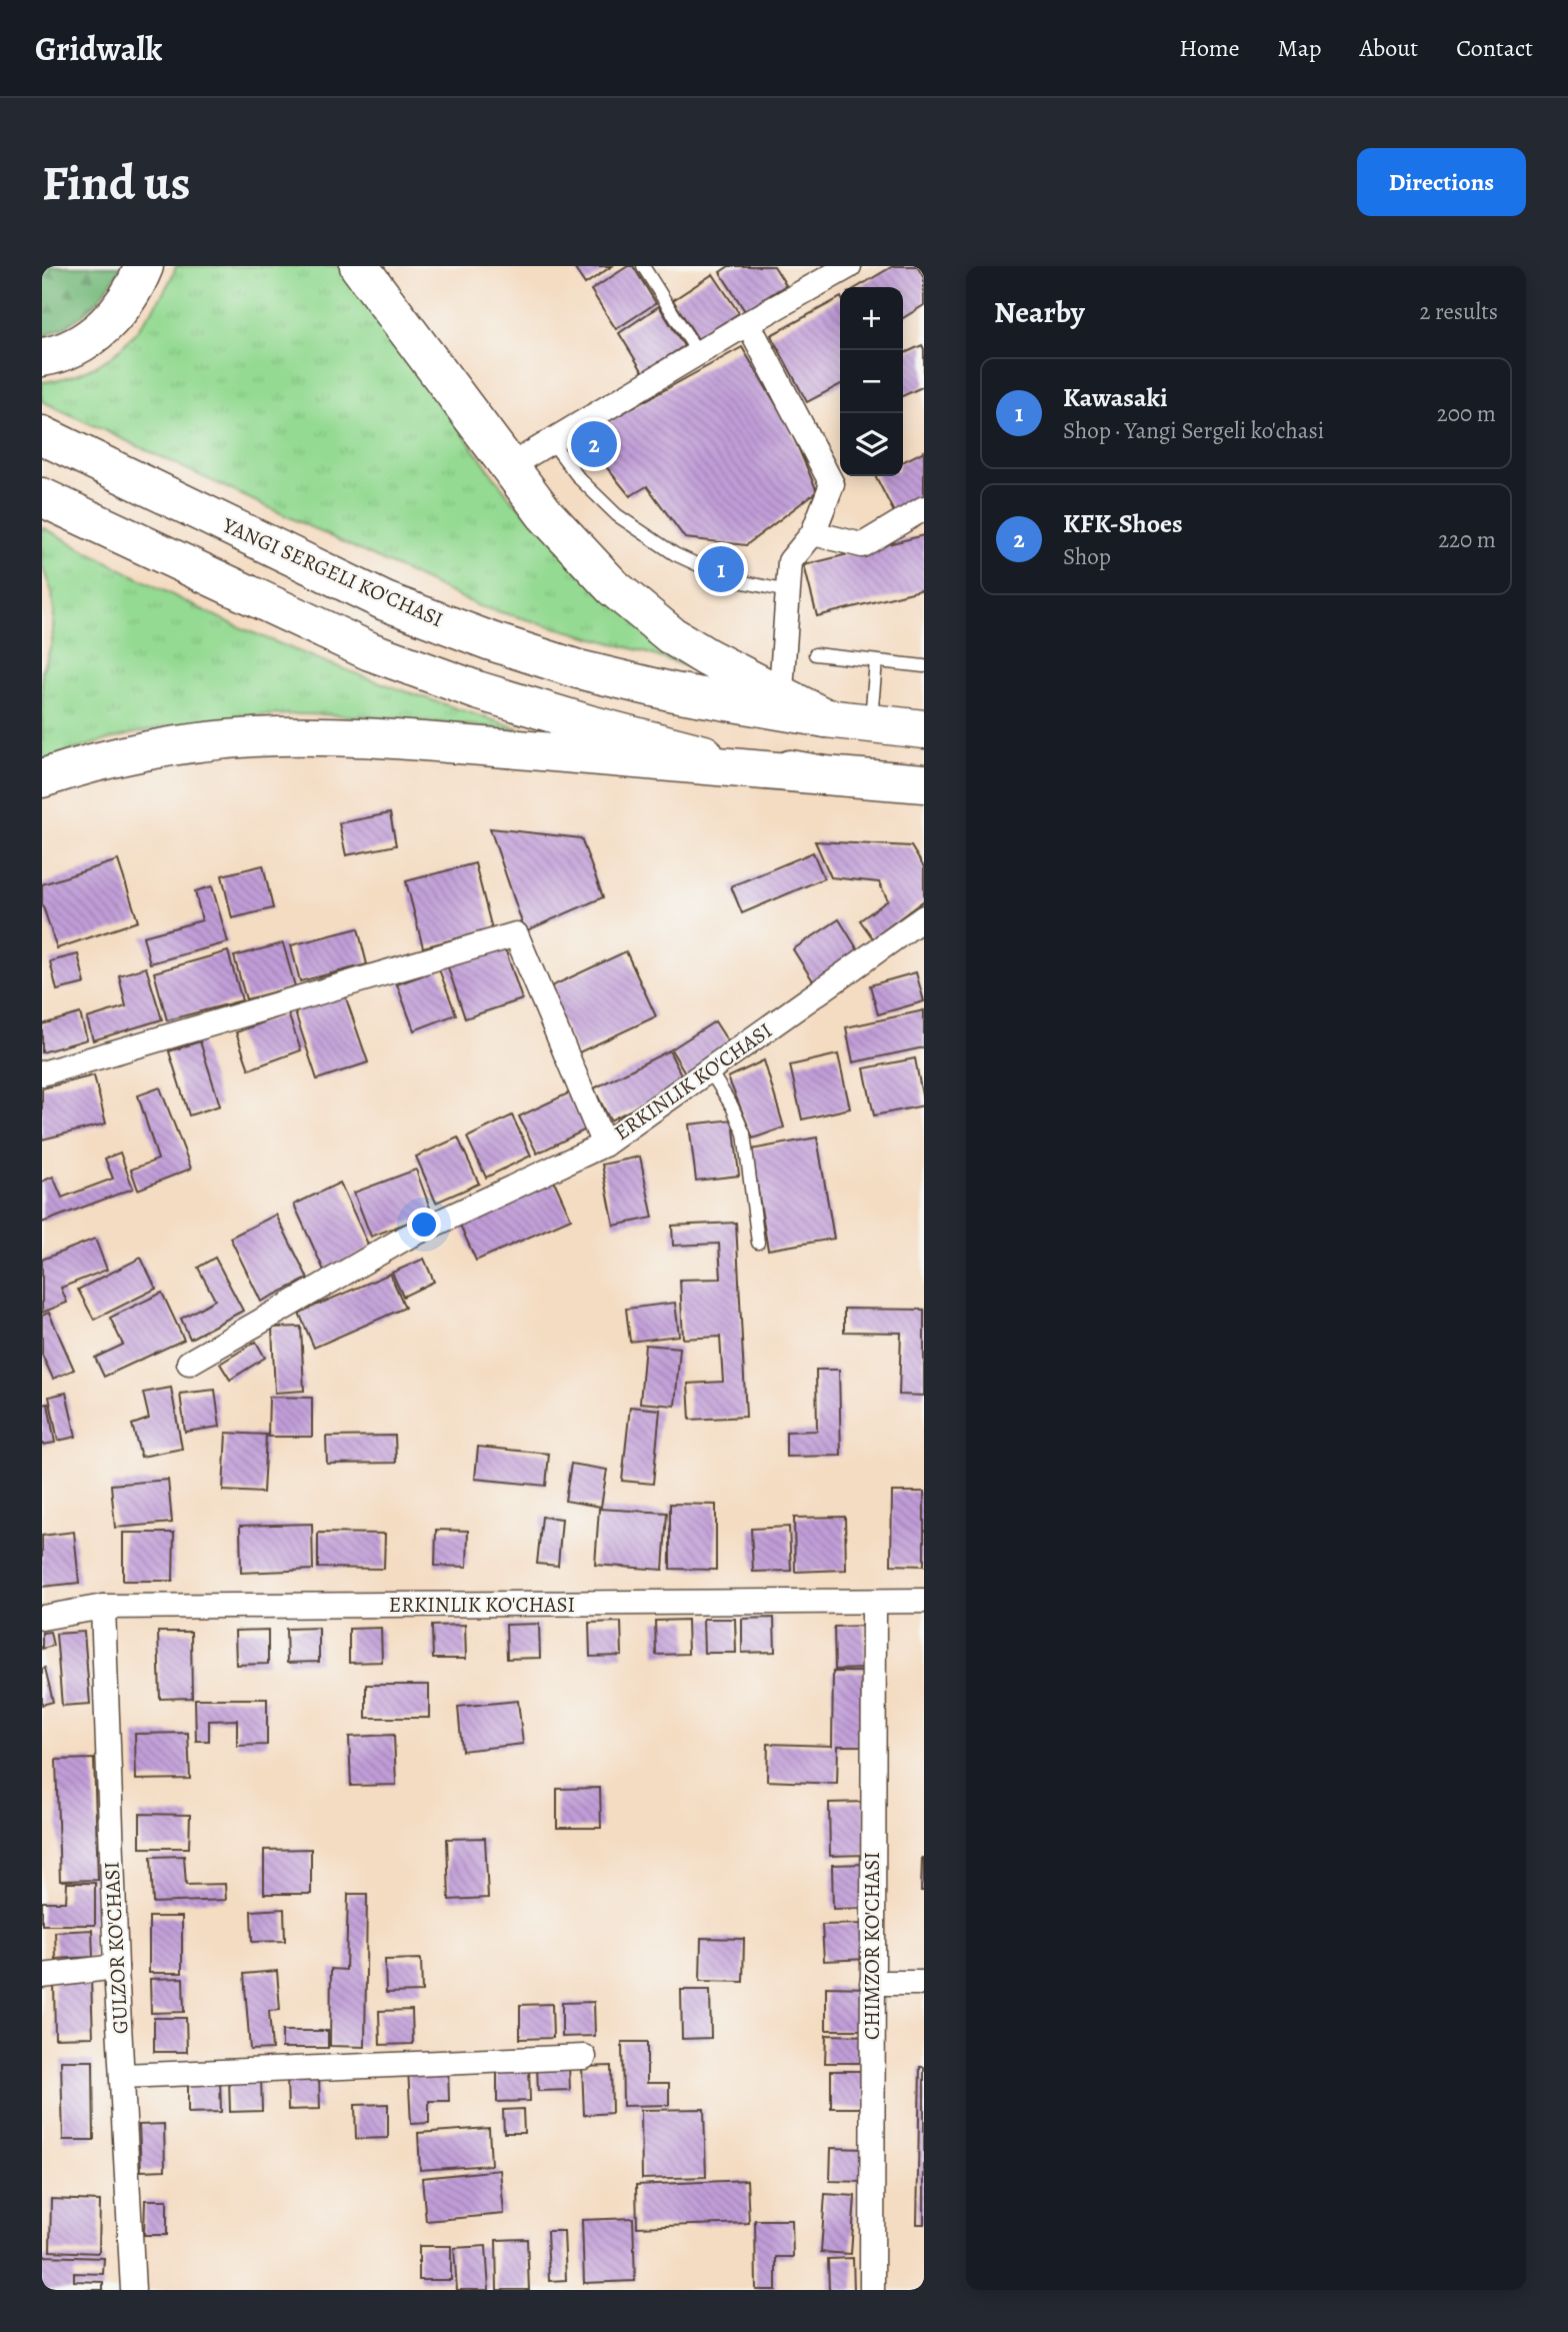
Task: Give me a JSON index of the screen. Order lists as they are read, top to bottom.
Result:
{
  "streets": {
    "main road": ["YANGI SERGELI KO'CHASI"],
    "street": ["ERKINLIK KO'CHASI", "CHIMZOR KO'CHASI", "GULZOR KO'CHASI"]
  },
  "crossings": [
    ["ERKINLIK KO'CHASI", "CHIMZOR KO'CHASI"],
    ["ERKINLIK KO'CHASI", "GULZOR KO'CHASI"]
  ],
  "page": {
    "header": "Gridwalk",
    "nav": [
      "Home",
      "Map",
      "About",
      "Contact"
    ],
    "buttons": "Directions",
    "title": "Find us",
    "heading": ["Nearby", "2 results"],
    "map_buttons": ["+", "−"],
    "list": [
      {
        "mark": "1",
        "name": "Kawasaki",
        "note": "Shop · Yangi Sergeli ko'chasi",
        "value": "200 m"
      },
      {
        "mark": "2",
        "name": "KFK-Shoes",
        "note": "Shop",
        "value": "220 m"
      }
    ],
    "pins": ["2", "1"]
  }
}
